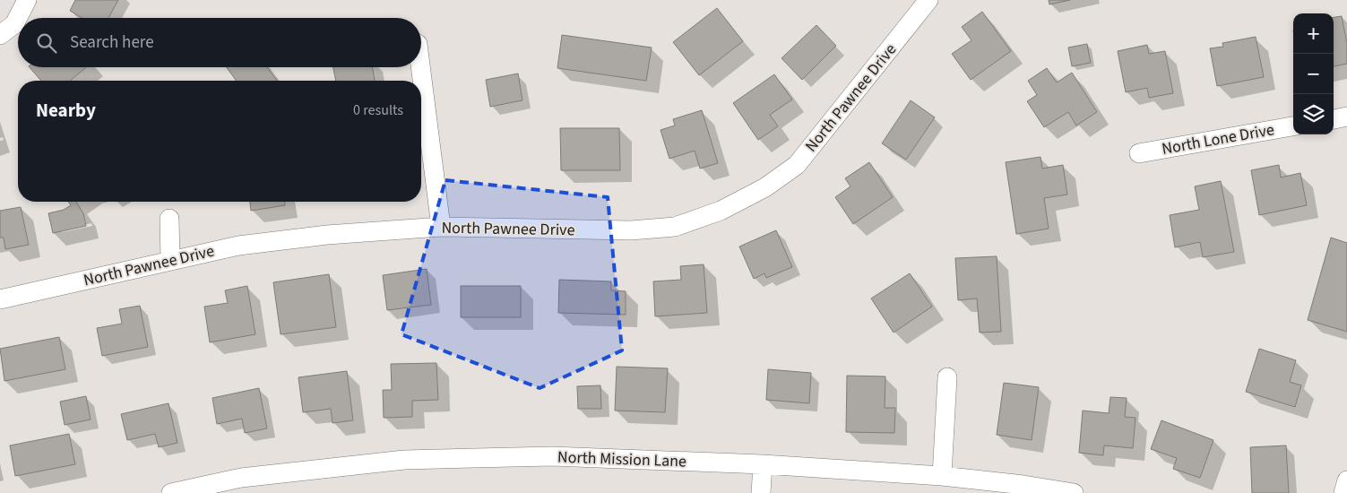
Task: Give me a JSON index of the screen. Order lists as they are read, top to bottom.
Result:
{
  "streets": {
    "street": ["North Pawnee Drive", "North Lone Drive", "North Mission Lane"]
  },
  "page": {
    "map_buttons": ["+", "−"],
    "search": "Search here",
    "heading": ["Nearby", "0 results"]
  }
}
